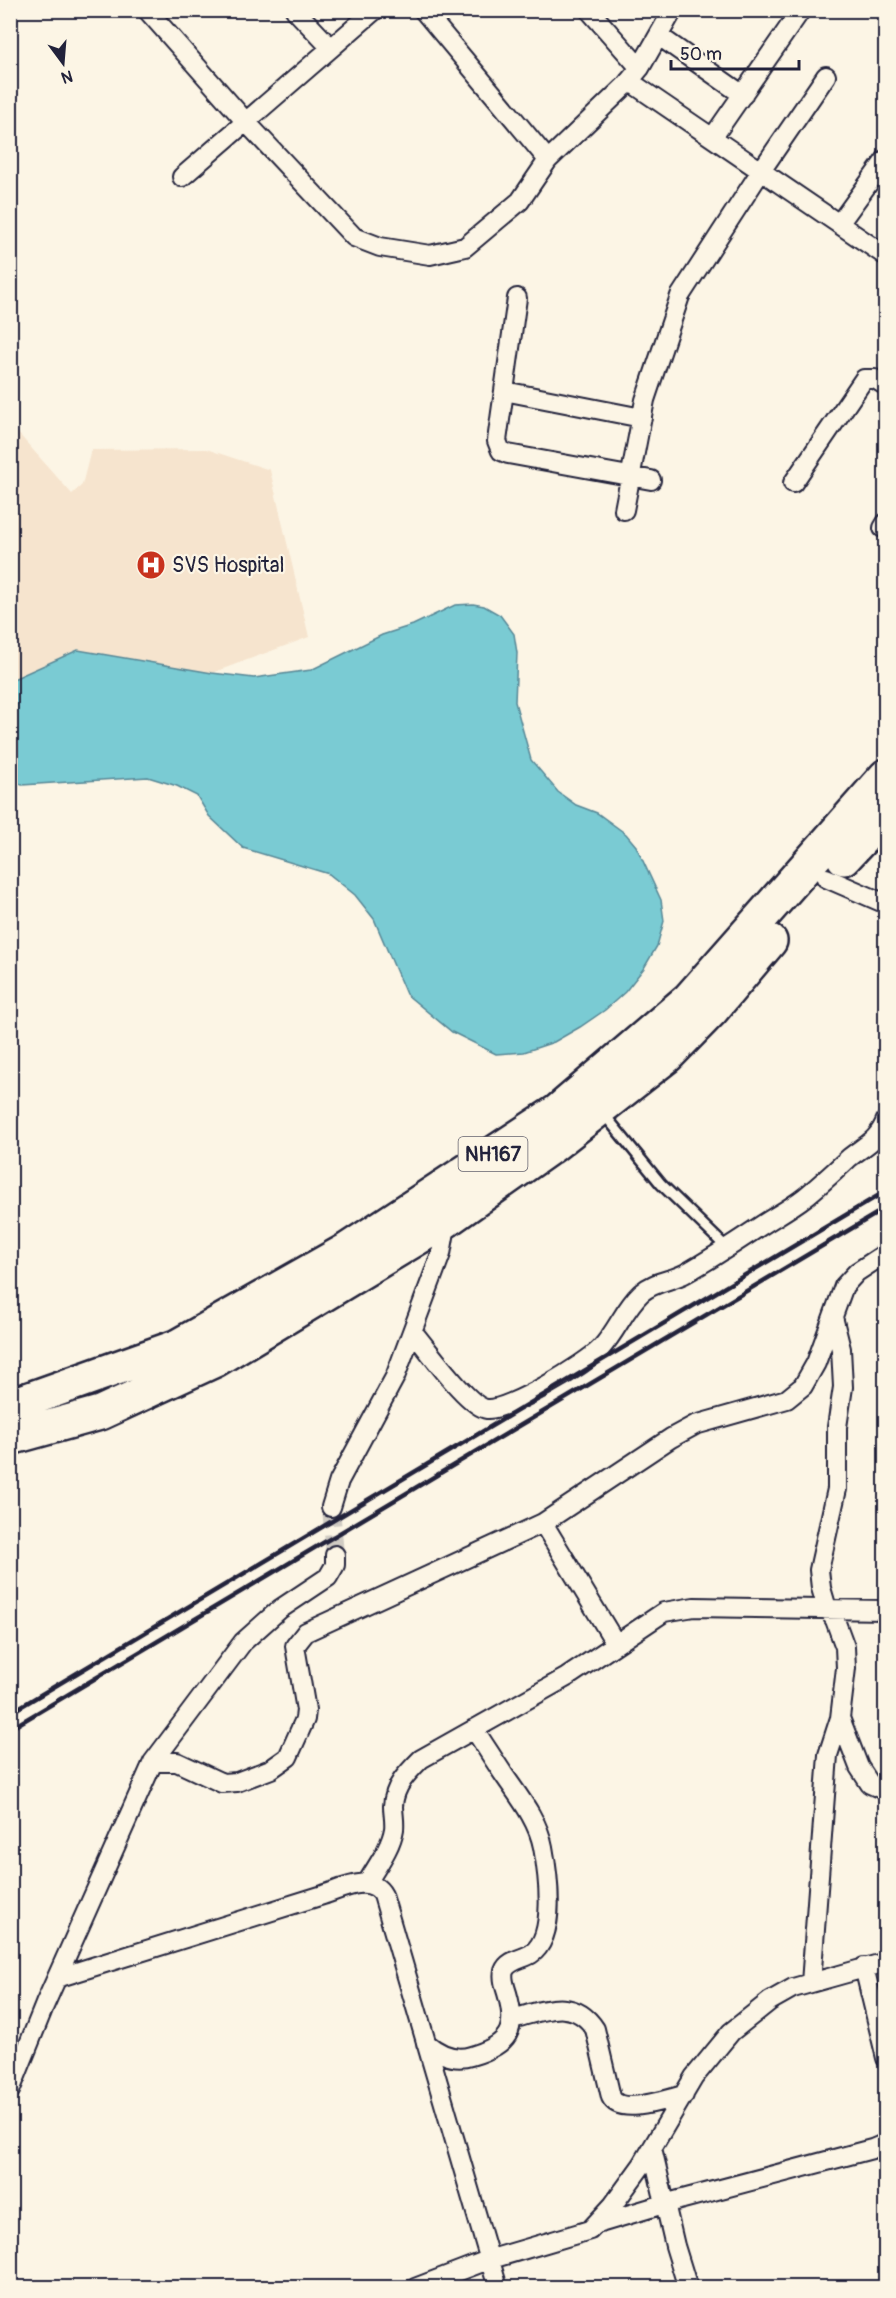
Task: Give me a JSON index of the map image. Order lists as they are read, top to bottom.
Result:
{
  "streets": {
    "highway": ["NH167"]
  },
  "places": {
    "hospital": ["SVS Hospital"]
  },
  "scale_bar": "50 m",
  "north": "bottom"
}
